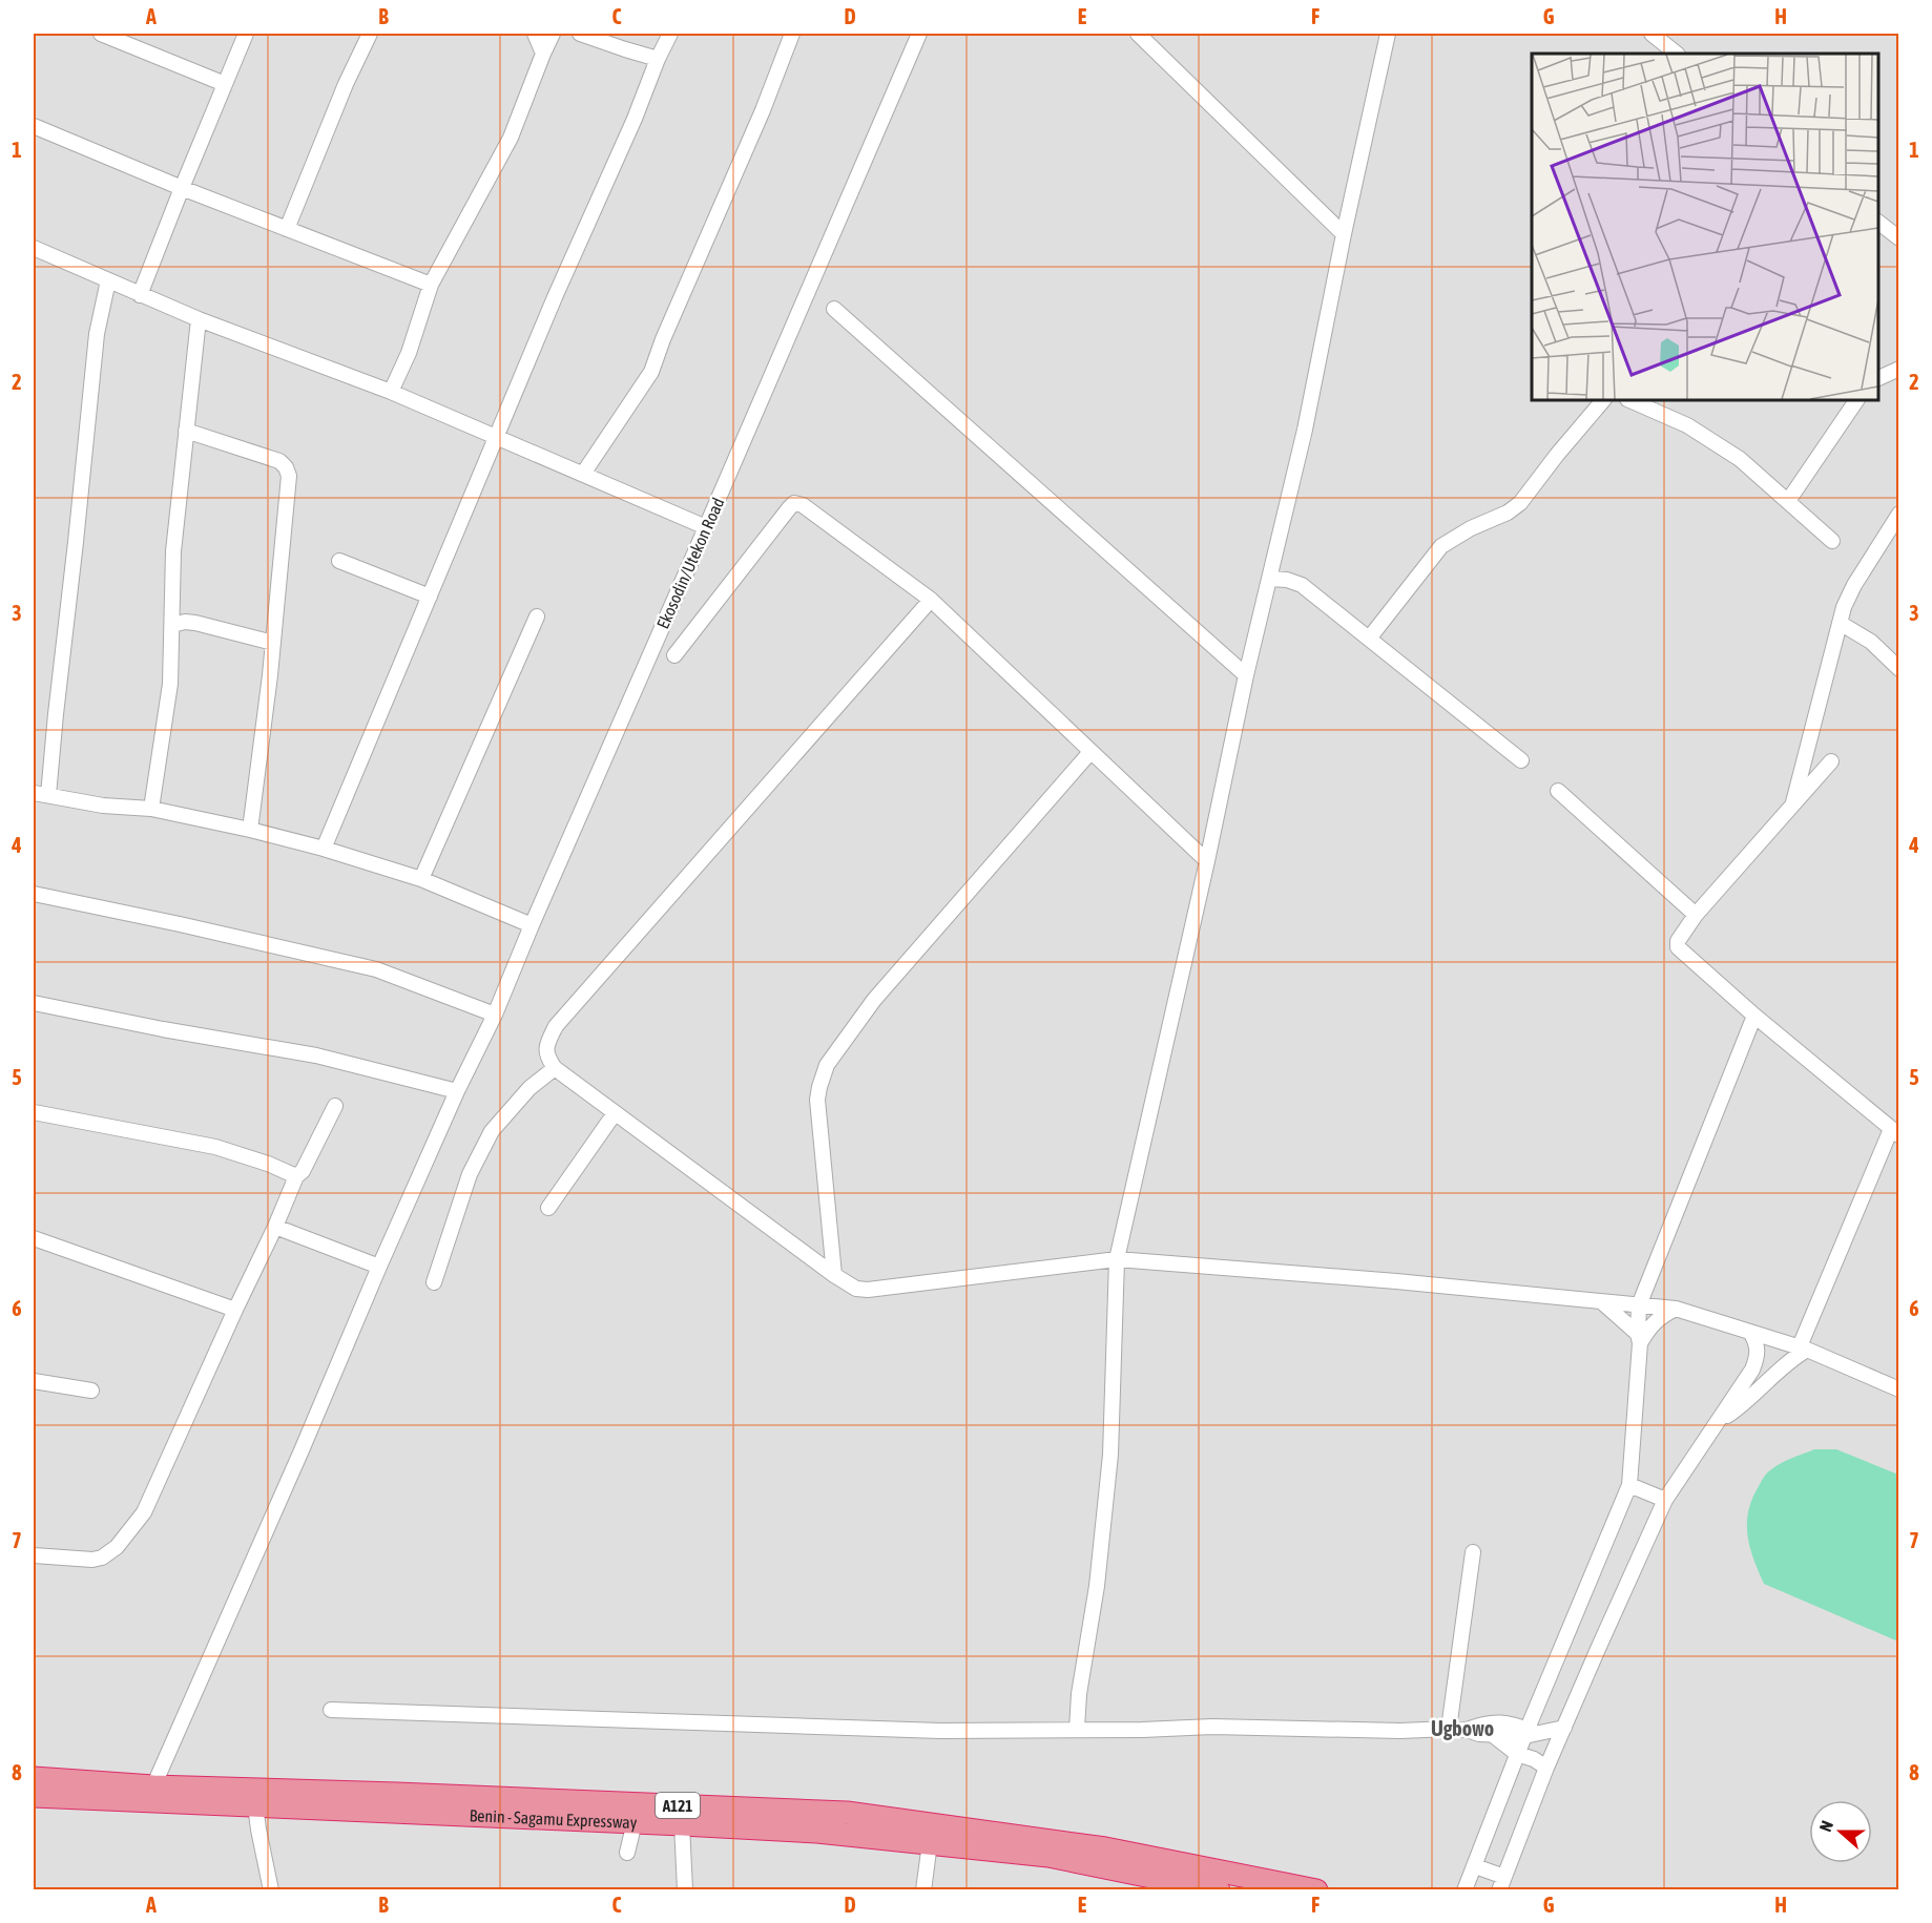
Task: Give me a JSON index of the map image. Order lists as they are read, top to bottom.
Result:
{
  "streets": {
    "highway": ["A121", "Benin - Sagamu Expressway"],
    "street": ["Ekosodin/Utekon Road"]
  },
  "crossings": [
    ["Ekosodin/Utekon Road", "A121"],
    ["A121", "Benin - Sagamu Expressway"]
  ],
  "districts": ["Ugbowo"],
  "north": "left",
  "grid": {
    "columns": [
      "A",
      "B",
      "C",
      "D",
      "E",
      "F",
      "G",
      "H"
    ],
    "rows": [
      "1",
      "2",
      "3",
      "4",
      "5",
      "6",
      "7",
      "8"
    ]
  }
}
